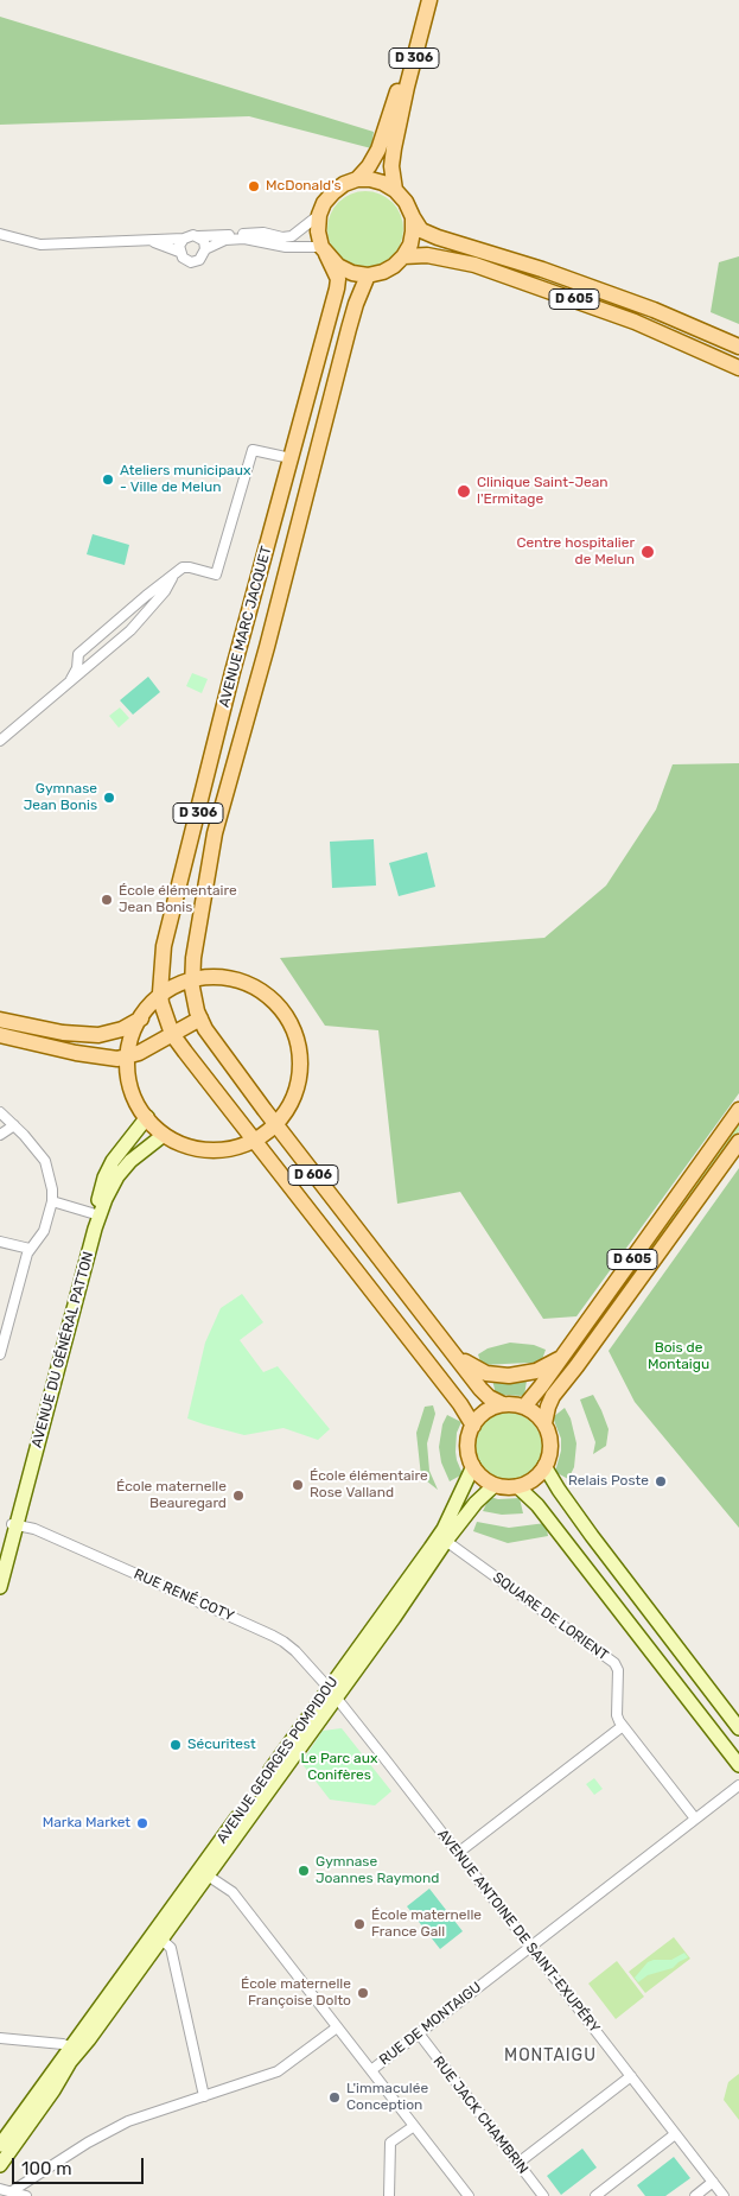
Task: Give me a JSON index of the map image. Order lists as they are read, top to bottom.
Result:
{
  "streets": {
    "main road": [
      "D 306",
      "D 605",
      "AVENUE MARC JACQUET",
      "D 606",
      "AVENUE DU GÉNÉRAL PATTON",
      "AVENUE GEORGES POMPIDOU"
    ],
    "street": [
      "RUE RENÉ COTY",
      "SQUARE DE LORIENT",
      "AVENUE ANTOINE DE SAINT-EXUPÉRY",
      "RUE DE MONTAIGU",
      "RUE JACK CHAMBRIN"
    ]
  },
  "crossings": [
    ["D 306", "D 605"],
    ["D 306", "AVENUE MARC JACQUET"],
    ["D 605", "AVENUE MARC JACQUET"],
    ["D 605", "D 606"],
    ["D 605", "AVENUE GEORGES POMPIDOU"],
    ["AVENUE MARC JACQUET", "D 606"],
    ["D 606", "AVENUE GEORGES POMPIDOU"],
    ["AVENUE DU GÉNÉRAL PATTON", "RUE RENÉ COTY"],
    ["RUE RENÉ COTY", "AVENUE GEORGES POMPIDOU"],
    ["RUE RENÉ COTY", "AVENUE ANTOINE DE SAINT-EXUPÉRY"],
    ["SQUARE DE LORIENT", "AVENUE GEORGES POMPIDOU"],
    ["AVENUE GEORGES POMPIDOU", "AVENUE ANTOINE DE SAINT-EXUPÉRY"],
    ["AVENUE GEORGES POMPIDOU", "RUE DE MONTAIGU"],
    ["AVENUE ANTOINE DE SAINT-EXUPÉRY", "RUE DE MONTAIGU"],
    ["RUE DE MONTAIGU", "RUE JACK CHAMBRIN"]
  ],
  "districts": ["MONTAIGU"],
  "parks": ["Bois de Montaigu", "Le Parc aux Conifères"],
  "places": [
    "McDonald's",
    "Ateliers municipaux - Ville de Melun",
    "Clinique Saint-Jean l'Ermitage",
    "Centre hospitalier de Melun",
    "Gymnase Jean Bonis",
    "École élémentaire Jean Bonis",
    "Relais Poste",
    "École élémentaire Rose Valland",
    "École maternelle Beauregard",
    "Sécuritest",
    "Marka Market",
    "Gymnase Joannes Raymond",
    "École maternelle France Gall",
    "École maternelle Françoise Dolto",
    "L'immaculée Conception"
  ],
  "scale_bar": "100 m"
}
